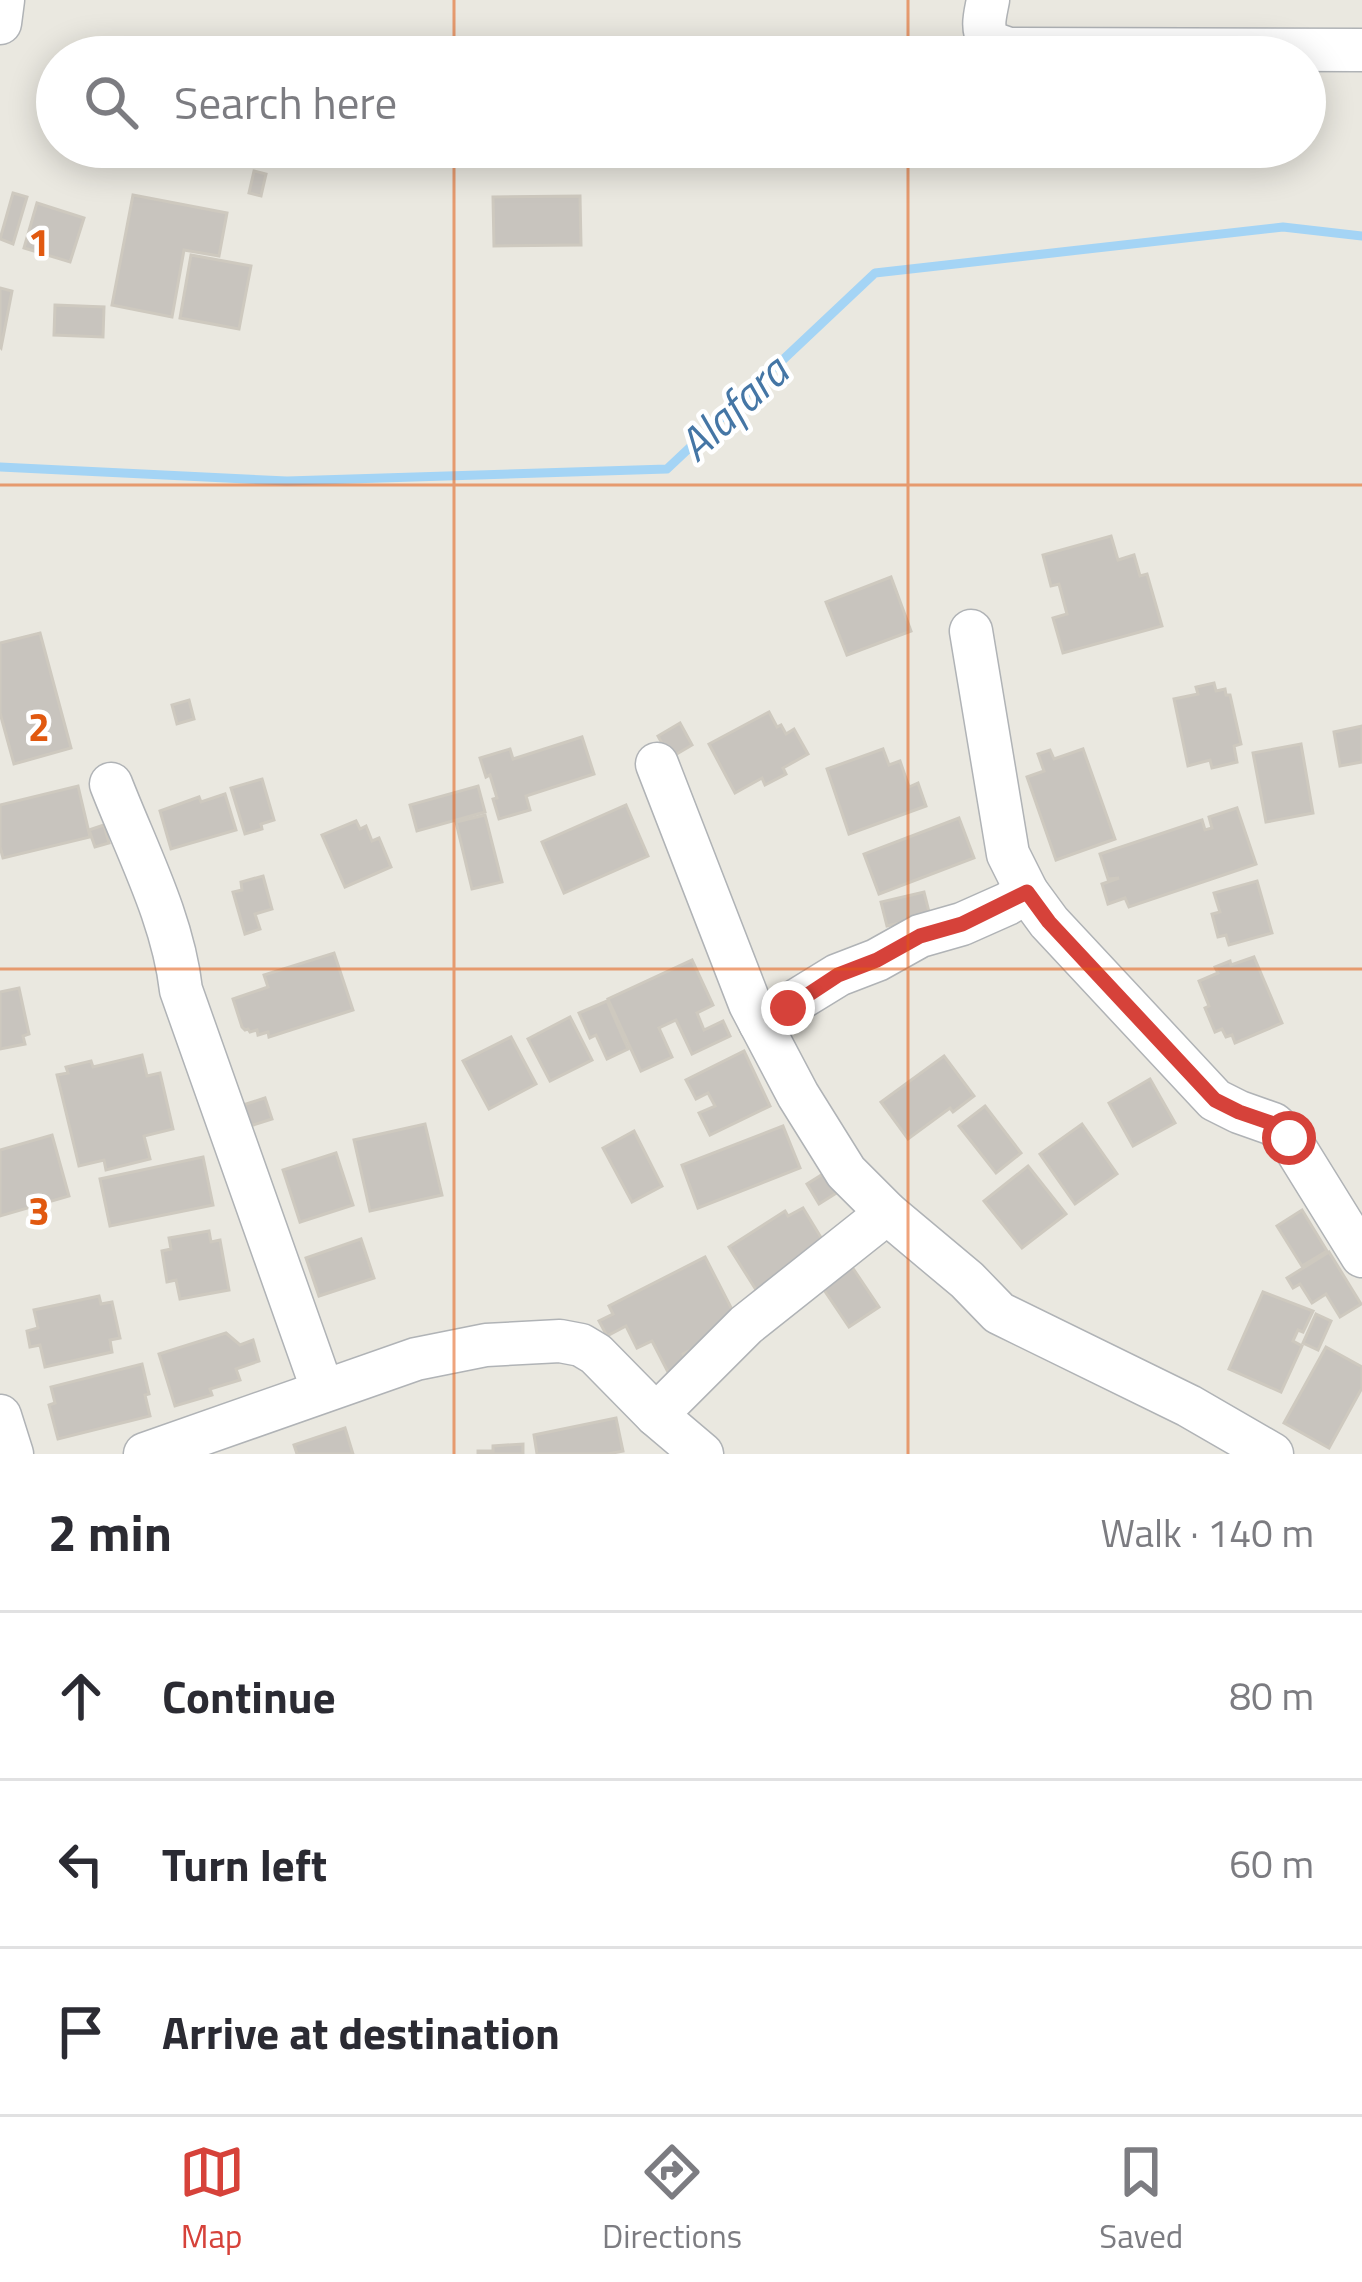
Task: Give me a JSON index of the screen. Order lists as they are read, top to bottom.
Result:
{
  "water": ["Alafara"],
  "page": {
    "search": "Search here",
    "heading": ["2 min", "Walk · 140 m"],
    "list": [
      ["Continue", "80 m"],
      ["Turn left", "60 m"],
      "Arrive at destination"
    ],
    "nav": ["Map", "Directions", "Saved"]
  },
  "grid": {
    "rows": ["1", "2", "3"]
  }
}
